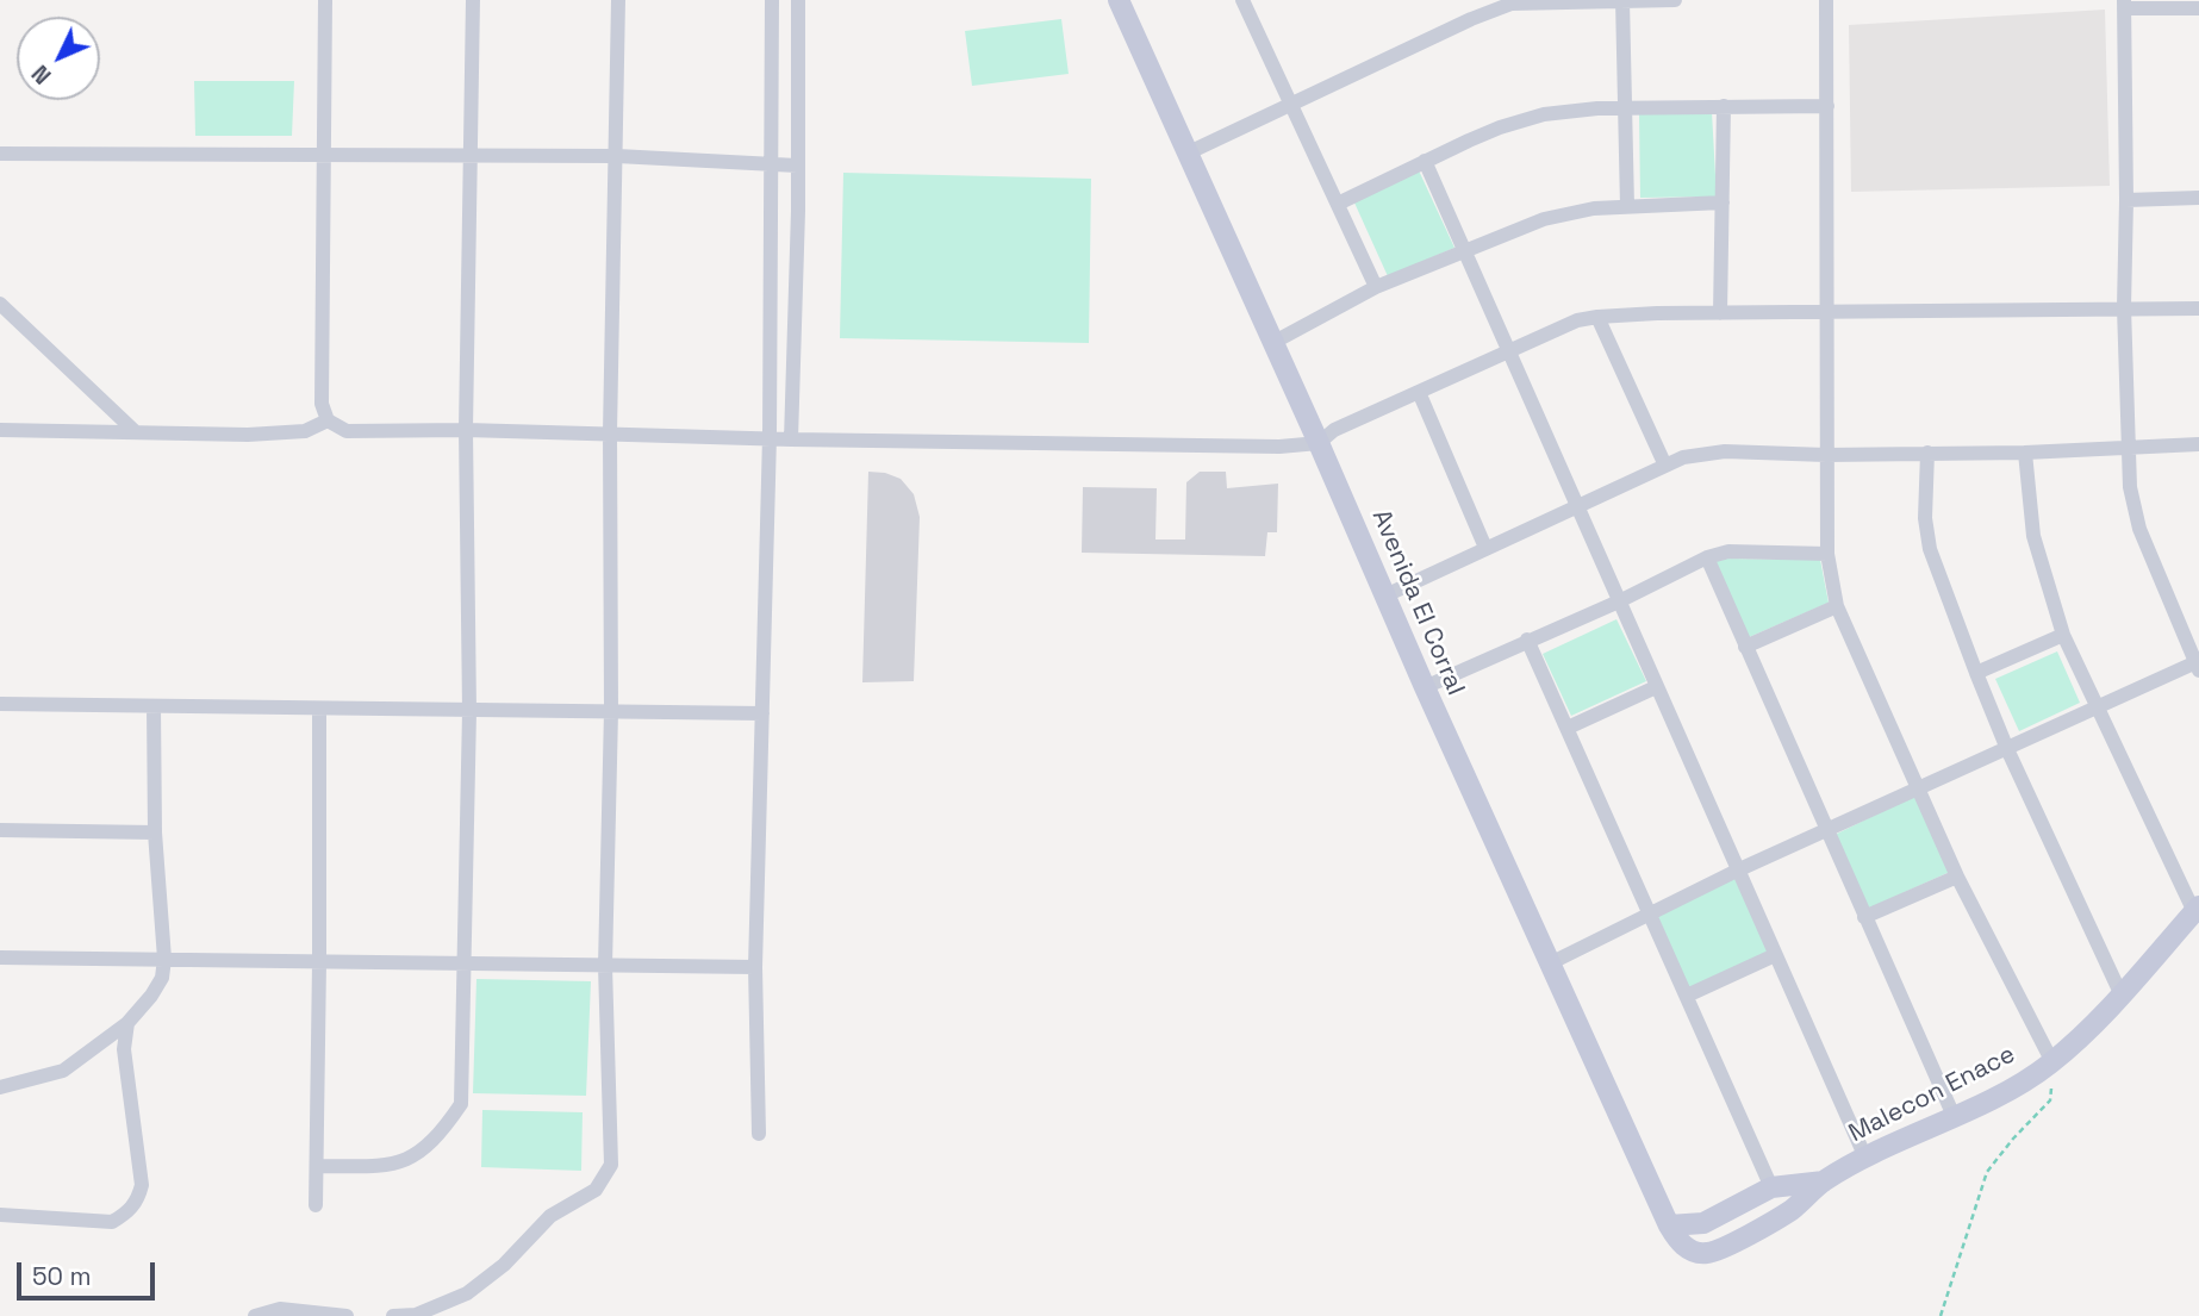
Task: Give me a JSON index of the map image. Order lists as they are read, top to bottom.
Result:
{
  "streets": {
    "street": ["Avenida El Corral", "Malecon Enace"]
  },
  "crossings": [
    ["Avenida El Corral", "Malecon Enace"]
  ],
  "scale_bar": "50 m",
  "north": "bottom left"
}
